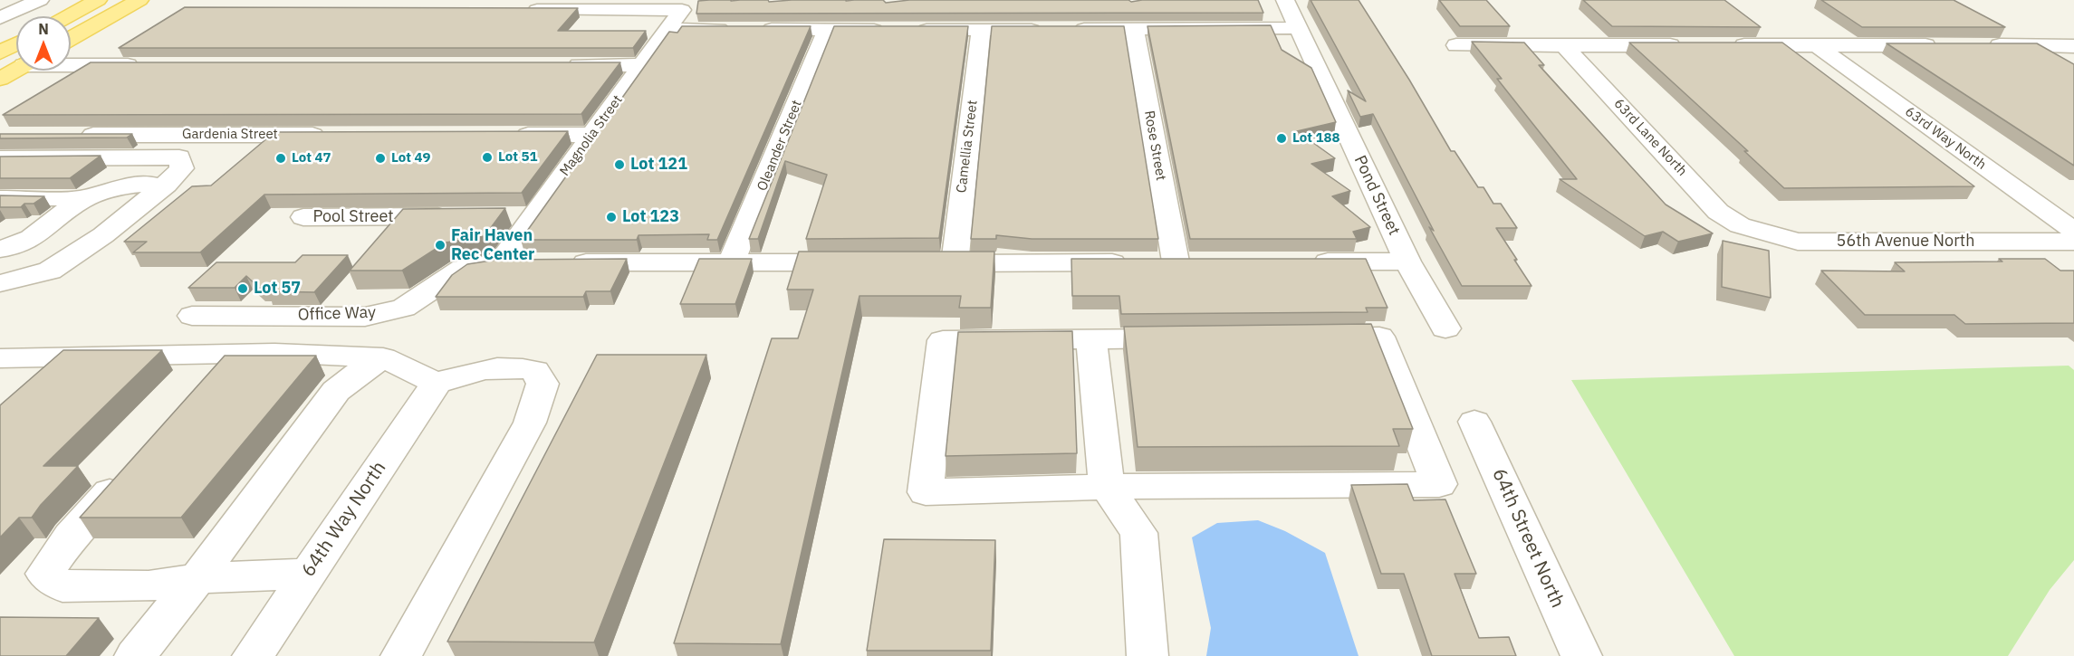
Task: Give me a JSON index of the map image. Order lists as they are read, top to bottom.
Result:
{
  "streets": {
    "street": [
      "Gardenia Street",
      "Magnolia Street",
      "63rd Lane North",
      "63rd Way North",
      "Oleander Street",
      "Rose Street",
      "Camellia Street",
      "Pond Street",
      "Pool Street",
      "56th Avenue North",
      "Office Way",
      "64th Way North",
      "64th Street North"
    ]
  },
  "crossings": [
    ["Magnolia Street", "Office Way"],
    ["63rd Lane North", "56th Avenue North"],
    ["Rose Street", "Camellia Street"]
  ],
  "places": [
    "Lot 188",
    "Lot 51",
    "Lot 47",
    "Lot 49",
    "Lot 121",
    "Lot 123",
    "Fair Haven Rec Center",
    "Lot 57"
  ],
  "north": "top"
}
